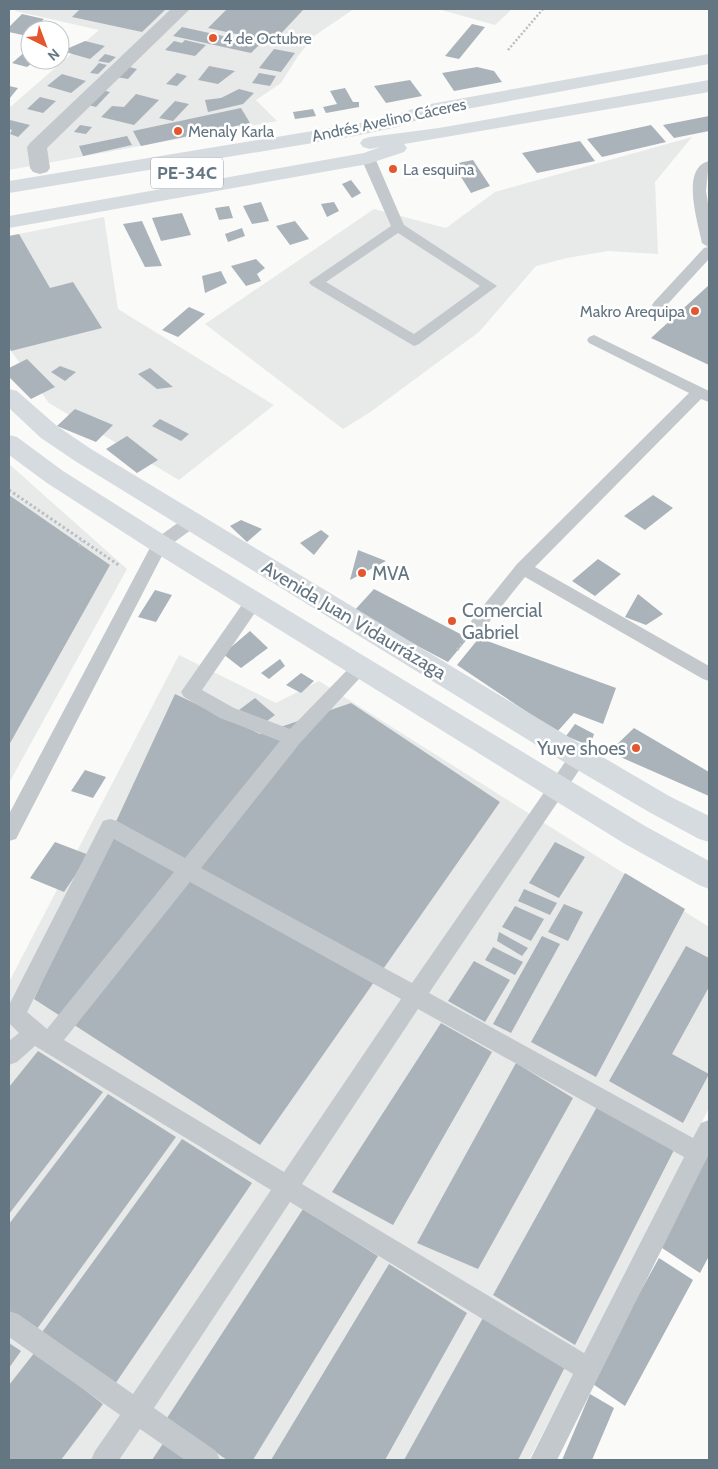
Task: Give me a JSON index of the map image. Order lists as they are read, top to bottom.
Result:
{
  "streets": {
    "main road": ["Andrés Avelino Cáceres", "PE-34C", "Avenida Juan Vidaurrázaga"]
  },
  "places": [
    "4 de Octubre",
    "Menaly Karla",
    "La esquina",
    "Makro Arequipa",
    "MVA",
    "Comercial Gabriel",
    "Yuve shoes"
  ],
  "north": "bottom right"
}
